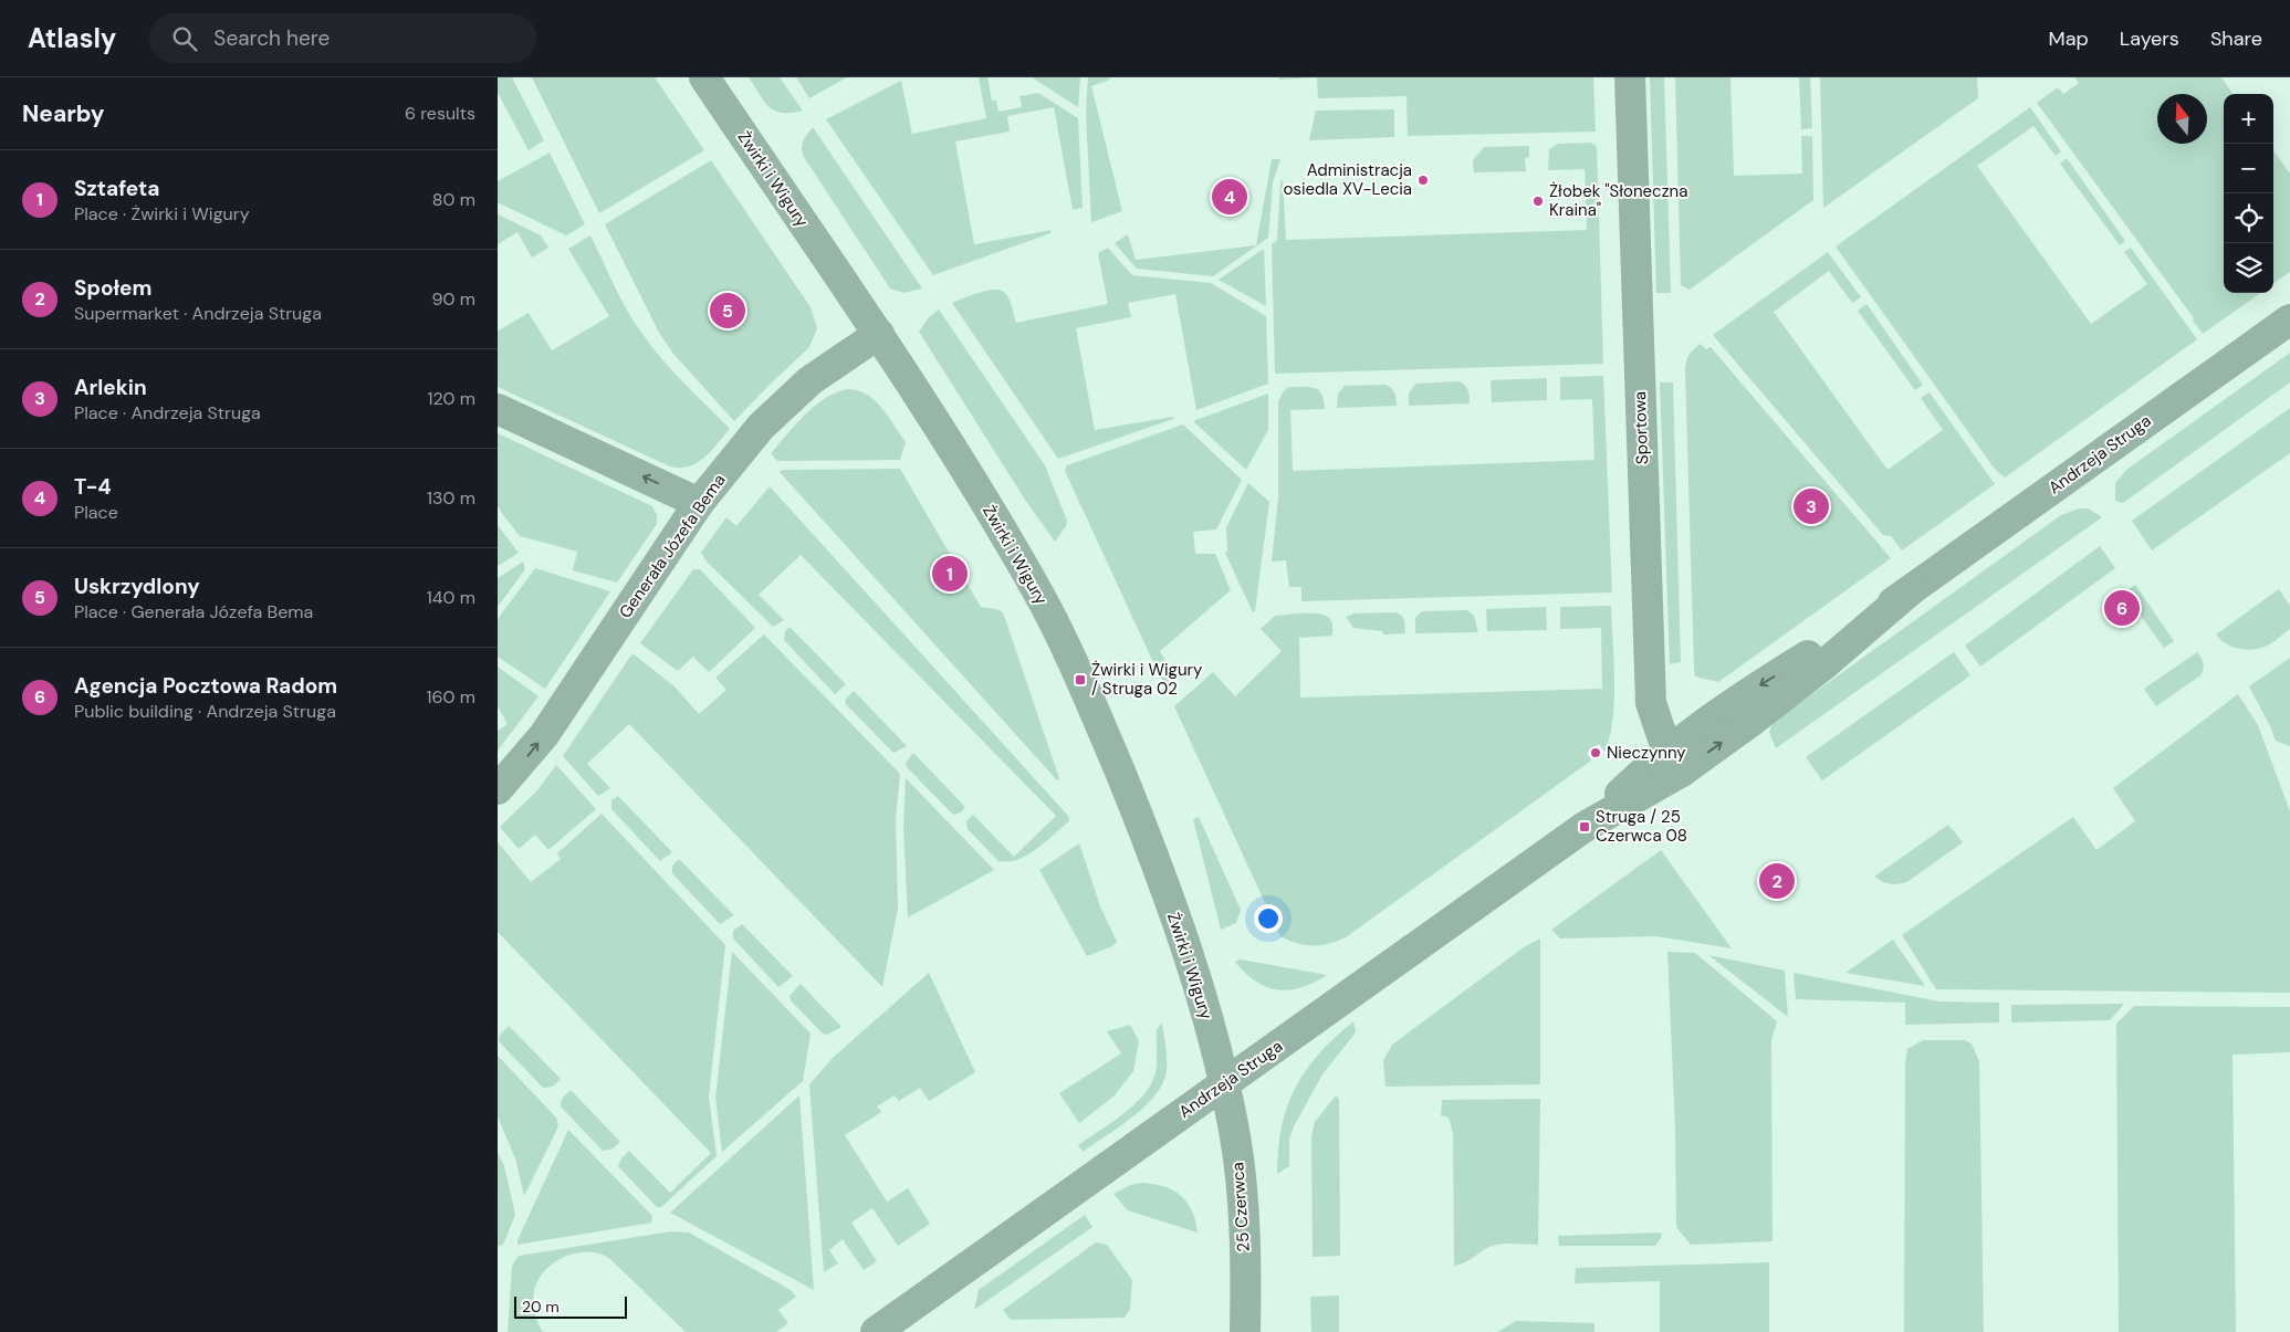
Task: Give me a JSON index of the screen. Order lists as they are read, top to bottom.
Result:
{
  "streets": {
    "street": [
      "Żwirki i Wigury",
      "Sportowa",
      "Andrzeja Struga",
      "Generała Józefa Bema",
      "25 Czerwca"
    ]
  },
  "crossings": [
    ["Żwirki i Wigury", "Andrzeja Struga"],
    ["Żwirki i Wigury", "Generała Józefa Bema"],
    ["Żwirki i Wigury", "25 Czerwca"],
    ["Sportowa", "Andrzeja Struga"],
    ["Andrzeja Struga", "25 Czerwca"]
  ],
  "one_way": ["Generała Józefa Bema"],
  "places": {
    "other": ["Administracja osiedla XV-Lecia", "Żłobek \"Słoneczna Kraina\"", "Nieczynny"],
    "transit": ["Żwirki i Wigury / Struga 02", "Struga / 25 Czerwca 08"]
  },
  "scale_bar": "20 m",
  "north": "top",
  "page": {
    "header": "Atlasly",
    "search": "Search here",
    "nav": ["Map", "Layers", "Share"],
    "heading": ["Nearby", "6 results"],
    "map_buttons": ["+", "−"],
    "list": [
      {
        "mark": "1",
        "name": "Sztafeta",
        "note": "Place · Żwirki i Wigury",
        "value": "80 m"
      },
      {
        "mark": "2",
        "name": "Społem",
        "note": "Supermarket · Andrzeja Struga",
        "value": "90 m"
      },
      {
        "mark": "3",
        "name": "Arlekin",
        "note": "Place · Andrzeja Struga",
        "value": "120 m"
      },
      {
        "mark": "4",
        "name": "T-4",
        "note": "Place",
        "value": "130 m"
      },
      {
        "mark": "5",
        "name": "Uskrzydlony",
        "note": "Place · Generała Józefa Bema",
        "value": "140 m"
      },
      {
        "mark": "6",
        "name": "Agencja Pocztowa Radom",
        "note": "Public building · Andrzeja Struga",
        "value": "160 m"
      }
    ],
    "pins": [
      "4",
      "5",
      "3",
      "1",
      "6",
      "2"
    ],
    "scale": "20 m"
  }
}
